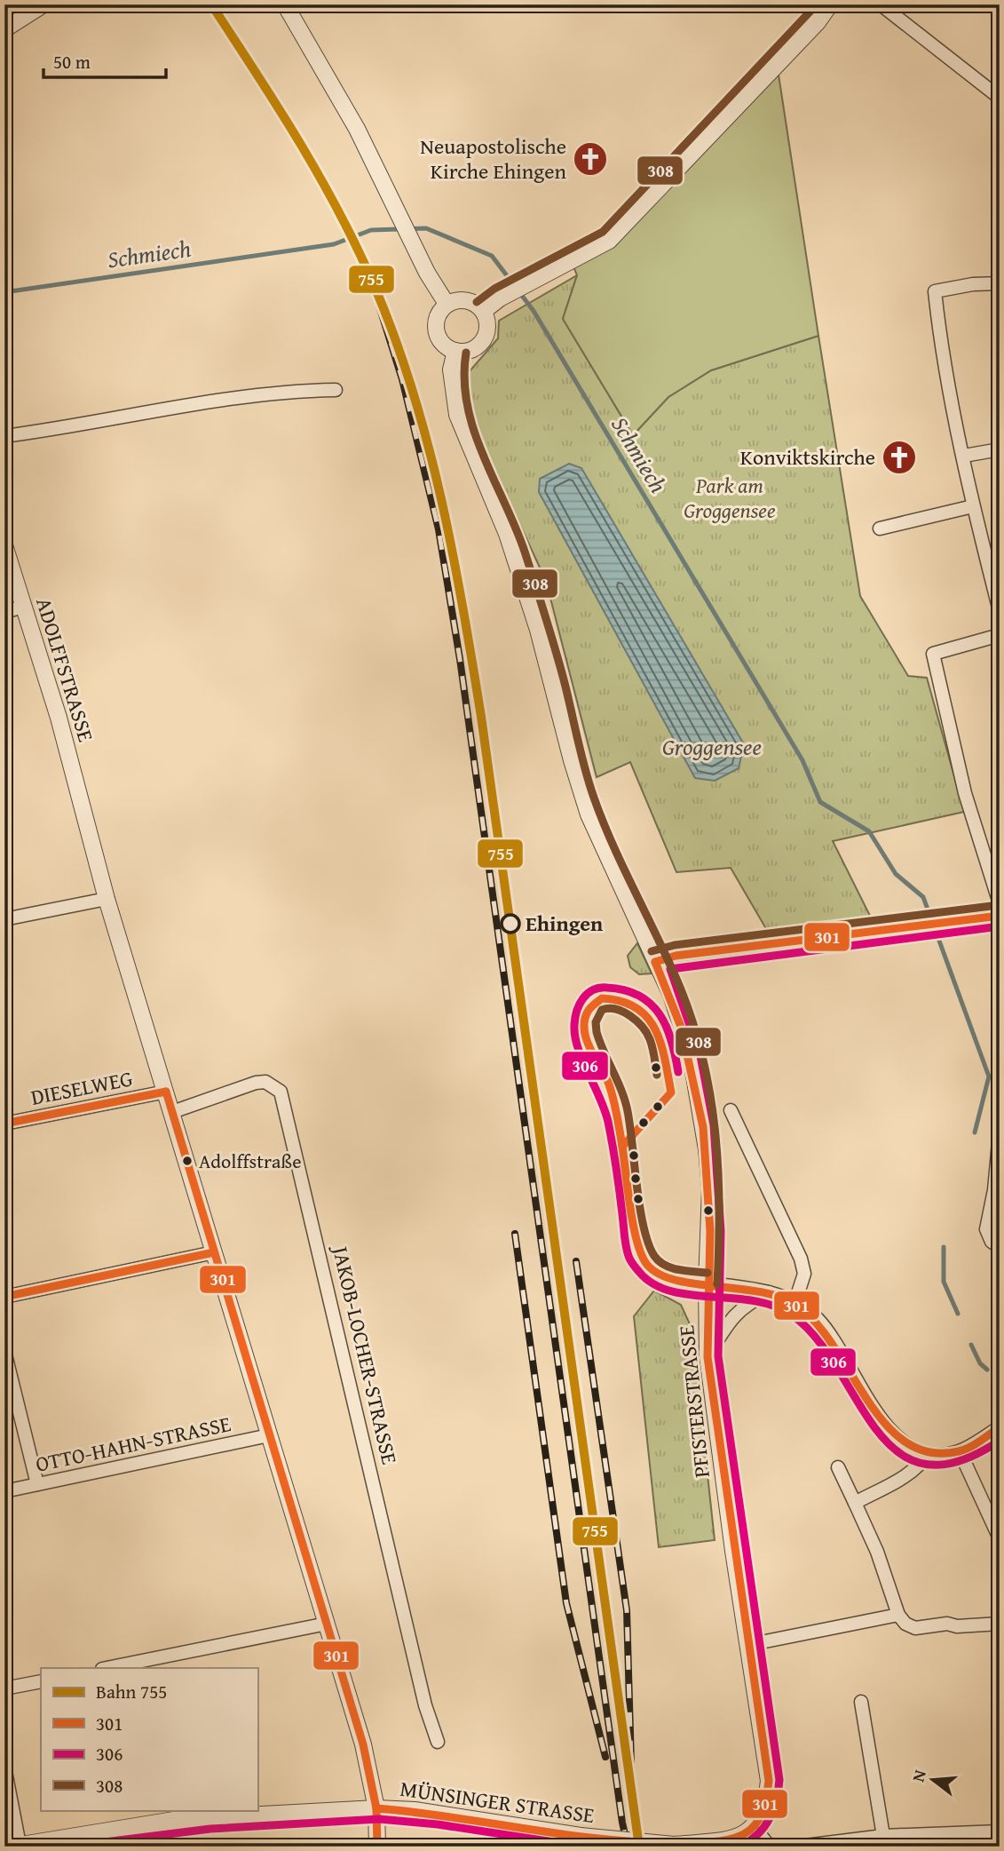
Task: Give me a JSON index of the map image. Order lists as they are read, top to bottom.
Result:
{
  "streets": {
    "street": [
      "ADOLFFSTRASSE",
      "DIESELWEG",
      "JAKOB-LOCHER-STRASSE",
      "PFISTERSTRASSE",
      "OTTO-HAHN-STRASSE",
      "MÜNSINGER STRASSE"
    ]
  },
  "crossings": [
    ["ADOLFFSTRASSE", "DIESELWEG"],
    ["ADOLFFSTRASSE", "JAKOB-LOCHER-STRASSE"],
    ["ADOLFFSTRASSE", "OTTO-HAHN-STRASSE"],
    ["ADOLFFSTRASSE", "MÜNSINGER STRASSE"],
    ["PFISTERSTRASSE", "MÜNSINGER STRASSE"]
  ],
  "water": ["Schmiech", "Groggensee"],
  "parks": ["Park am Groggensee"],
  "places": {
    "church": ["Neuapostolische Kirche Ehingen", "Konviktskirche"],
    "other": ["Ehingen", "Adolffstraße"]
  },
  "lines": [
    "rail line 755",
    "transit line 308",
    "transit line 301",
    "transit line 306"
  ],
  "legend": [
    "Bahn 755",
    "301",
    "306",
    "308"
  ],
  "scale_bar": "50 m",
  "north": "left"
}
